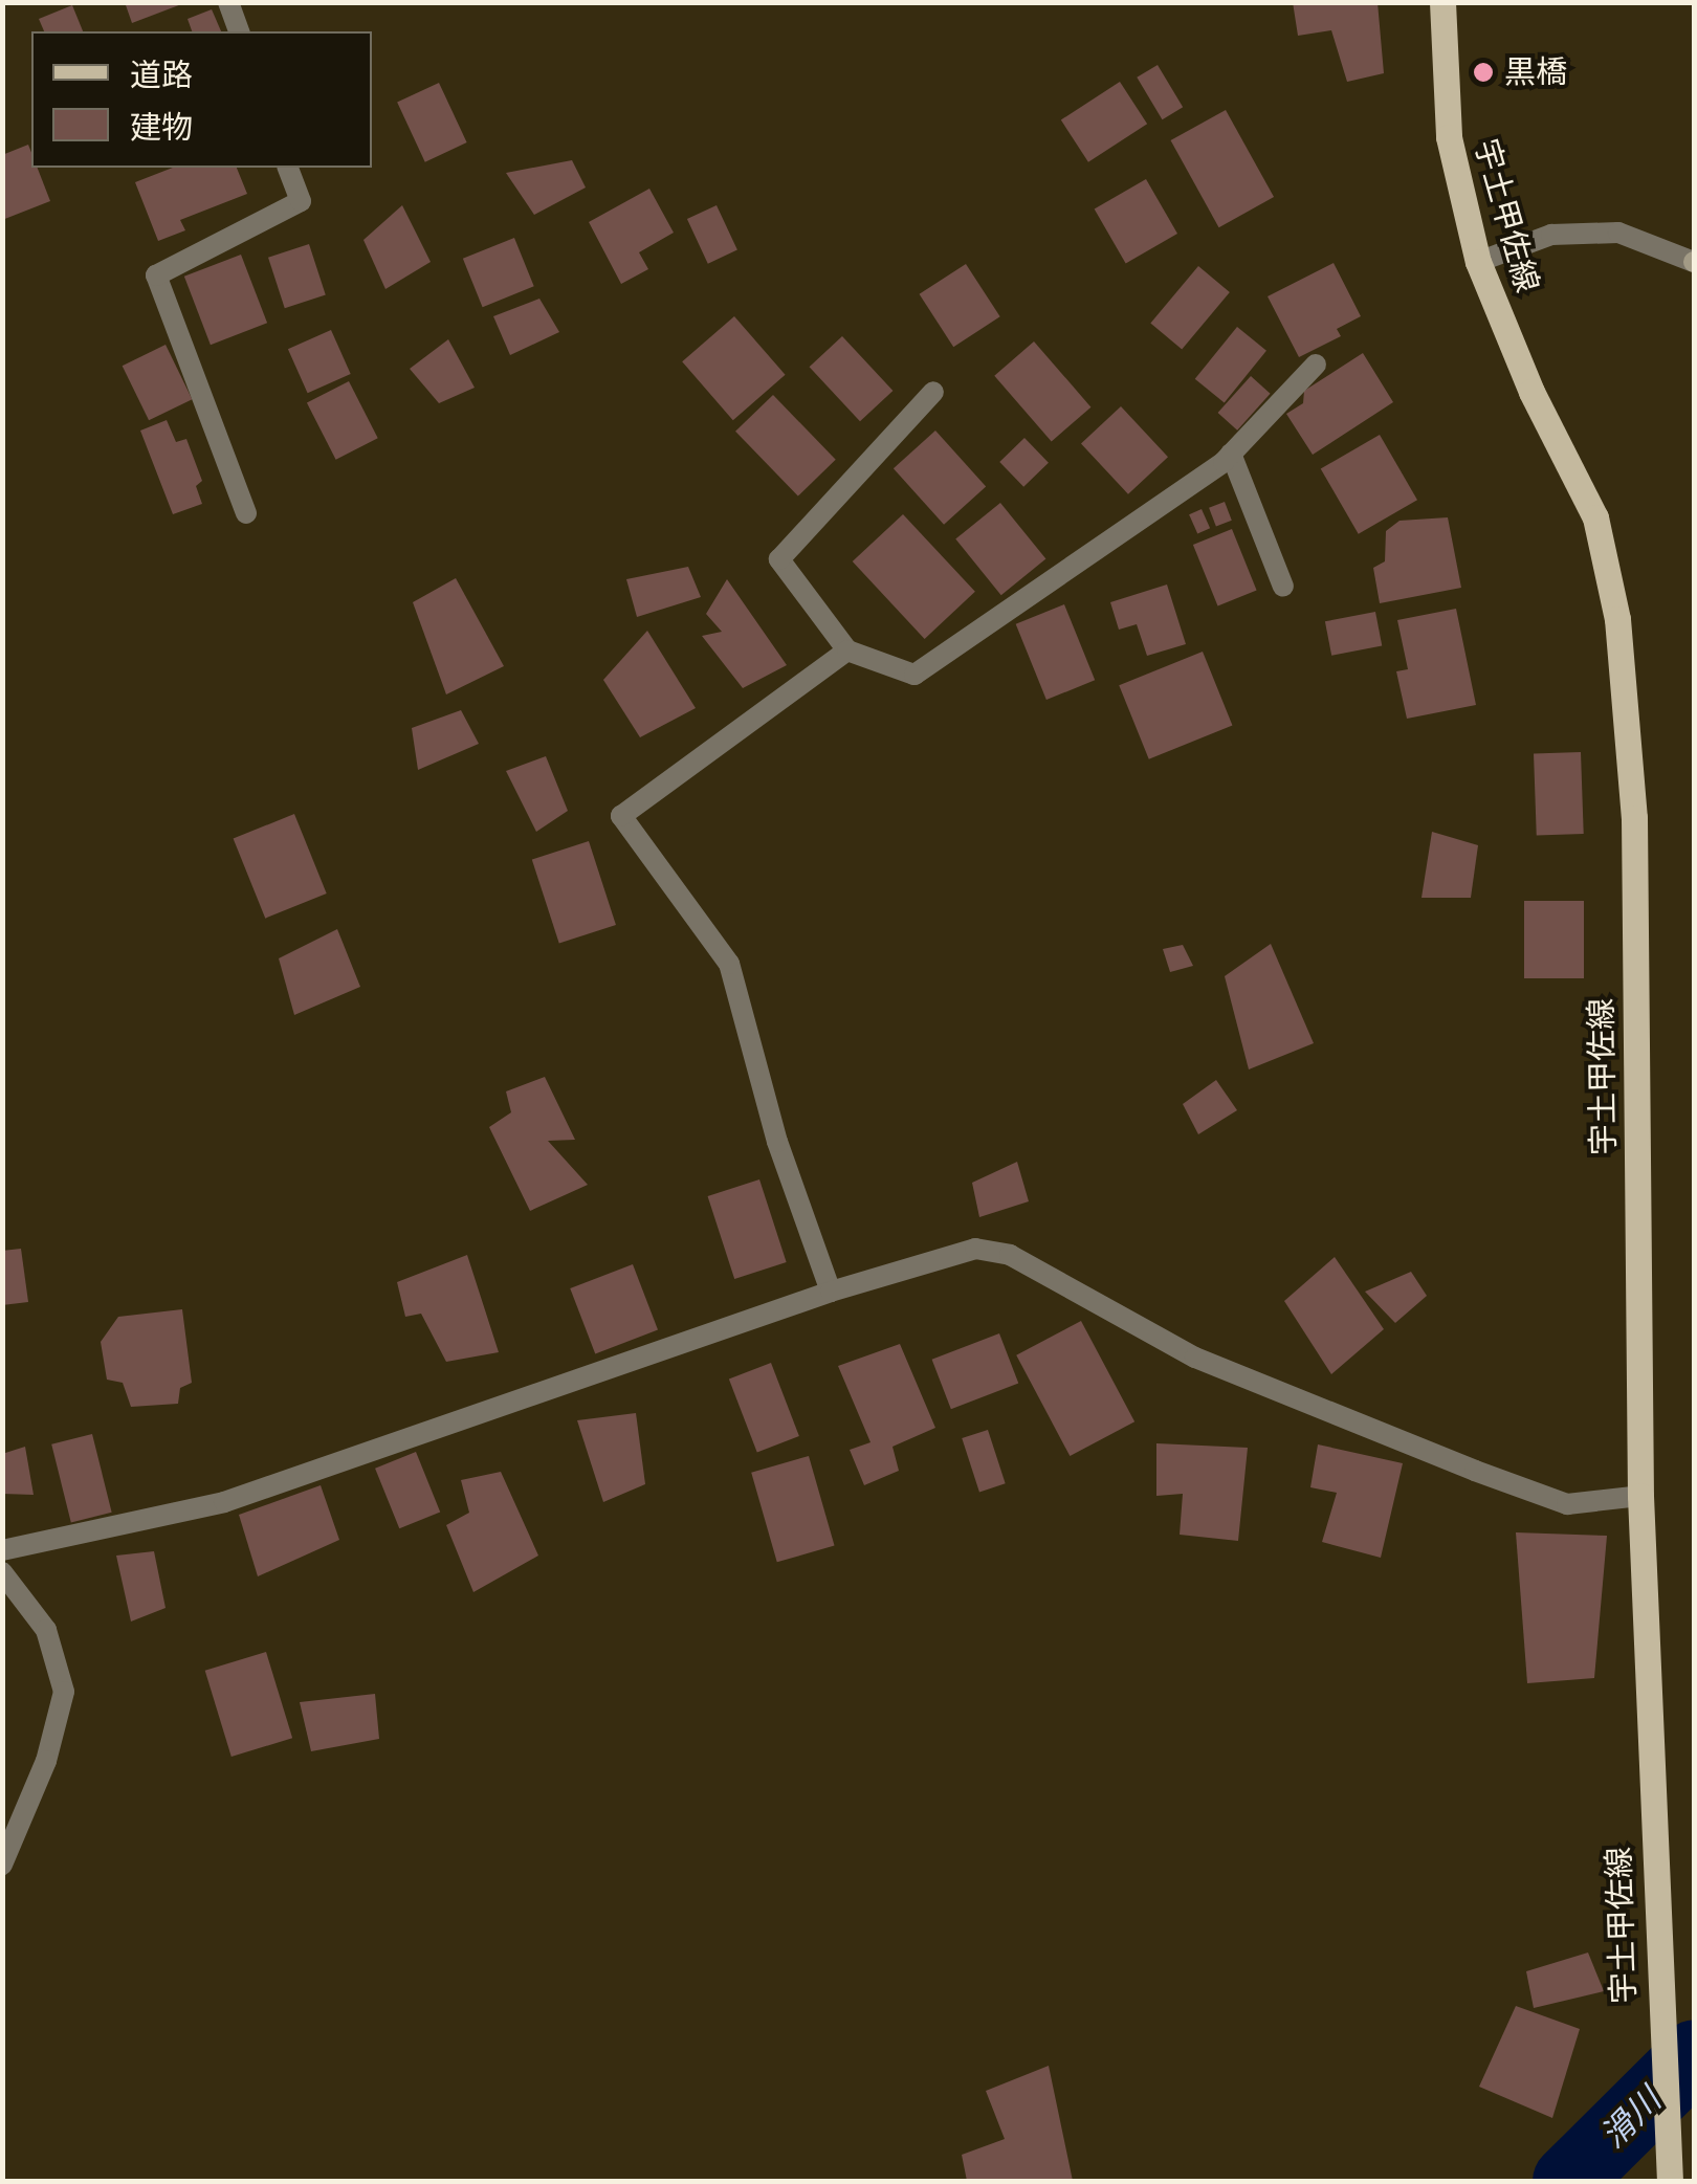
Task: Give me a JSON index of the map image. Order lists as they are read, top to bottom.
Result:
{
  "streets": {
    "main road": ["宇土甲佐線"]
  },
  "water": ["滑川"],
  "places": ["黒橋"],
  "legend": ["道路", "建物"]
}
